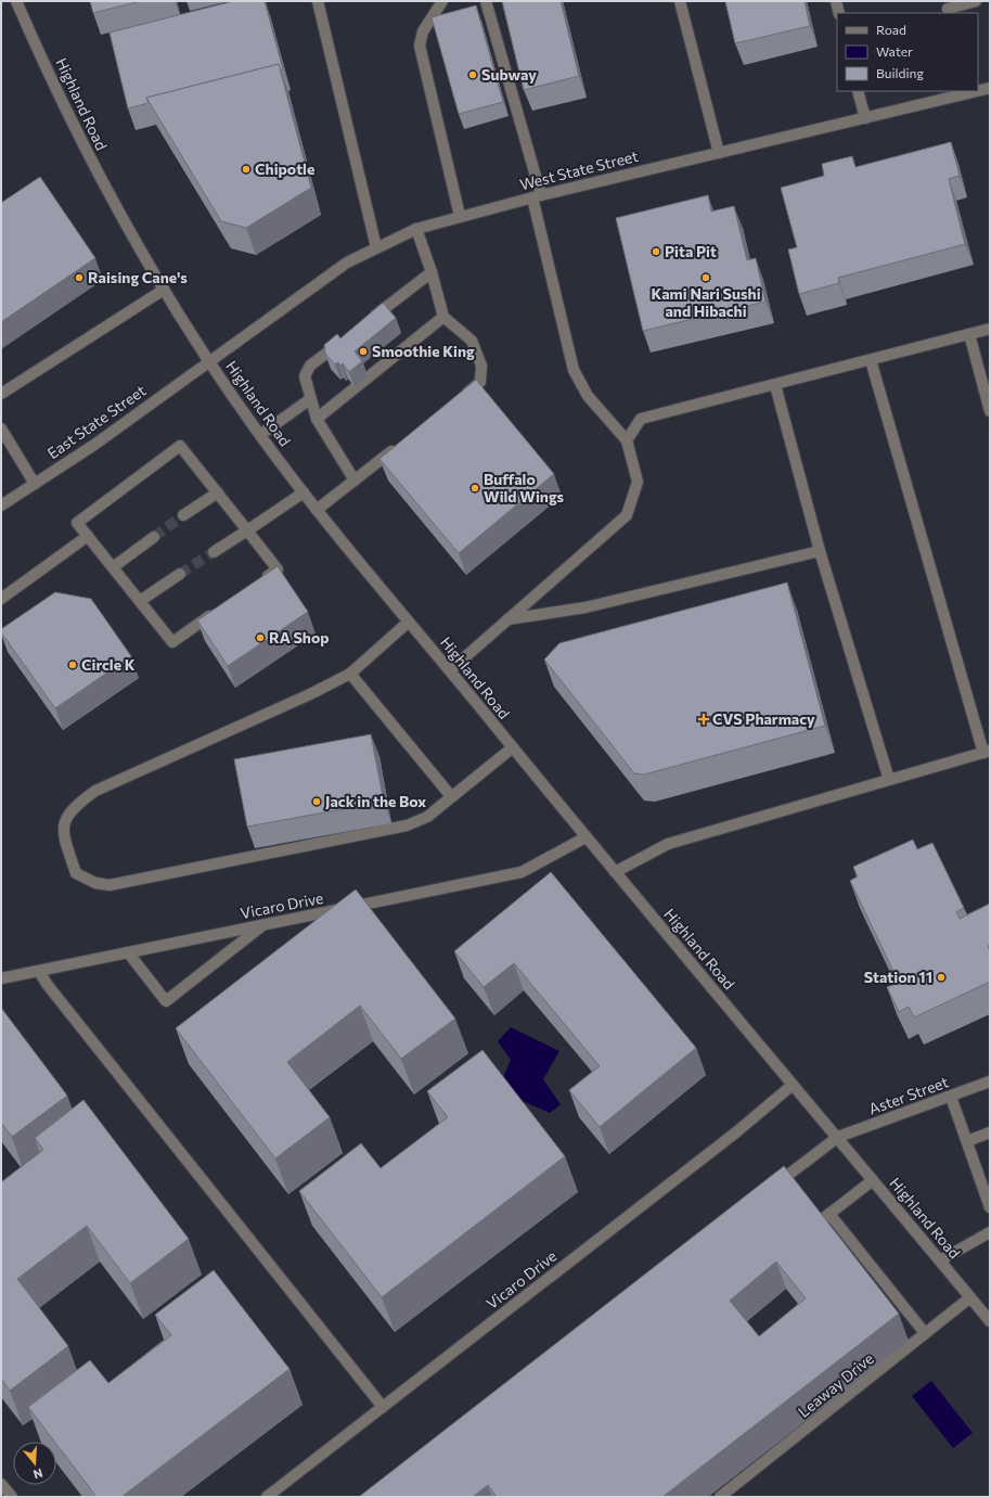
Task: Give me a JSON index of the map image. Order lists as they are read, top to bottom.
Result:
{
  "streets": {
    "street": [
      "Highland Road",
      "West State Street",
      "East State Street",
      "Vicaro Drive",
      "Aster Street",
      "Leaway Drive"
    ]
  },
  "crossings": [
    ["Highland Road", "West State Street"],
    ["Highland Road", "East State Street"],
    ["Highland Road", "Vicaro Drive"],
    ["Highland Road", "Aster Street"],
    ["Highland Road", "Leaway Drive"],
    ["West State Street", "East State Street"]
  ],
  "places": {
    "other": [
      "Subway",
      "Chipotle",
      "Pita Pit",
      "Raising Cane's",
      "Kami Nari Sushi and Hibachi",
      "Smoothie King",
      "Buffalo Wild Wings",
      "RA Shop",
      "Circle K",
      "Jack in the Box",
      "Station 11"
    ],
    "health": ["CVS Pharmacy"]
  },
  "legend": ["Road", "Water", "Building"],
  "north": "bottom"
}
